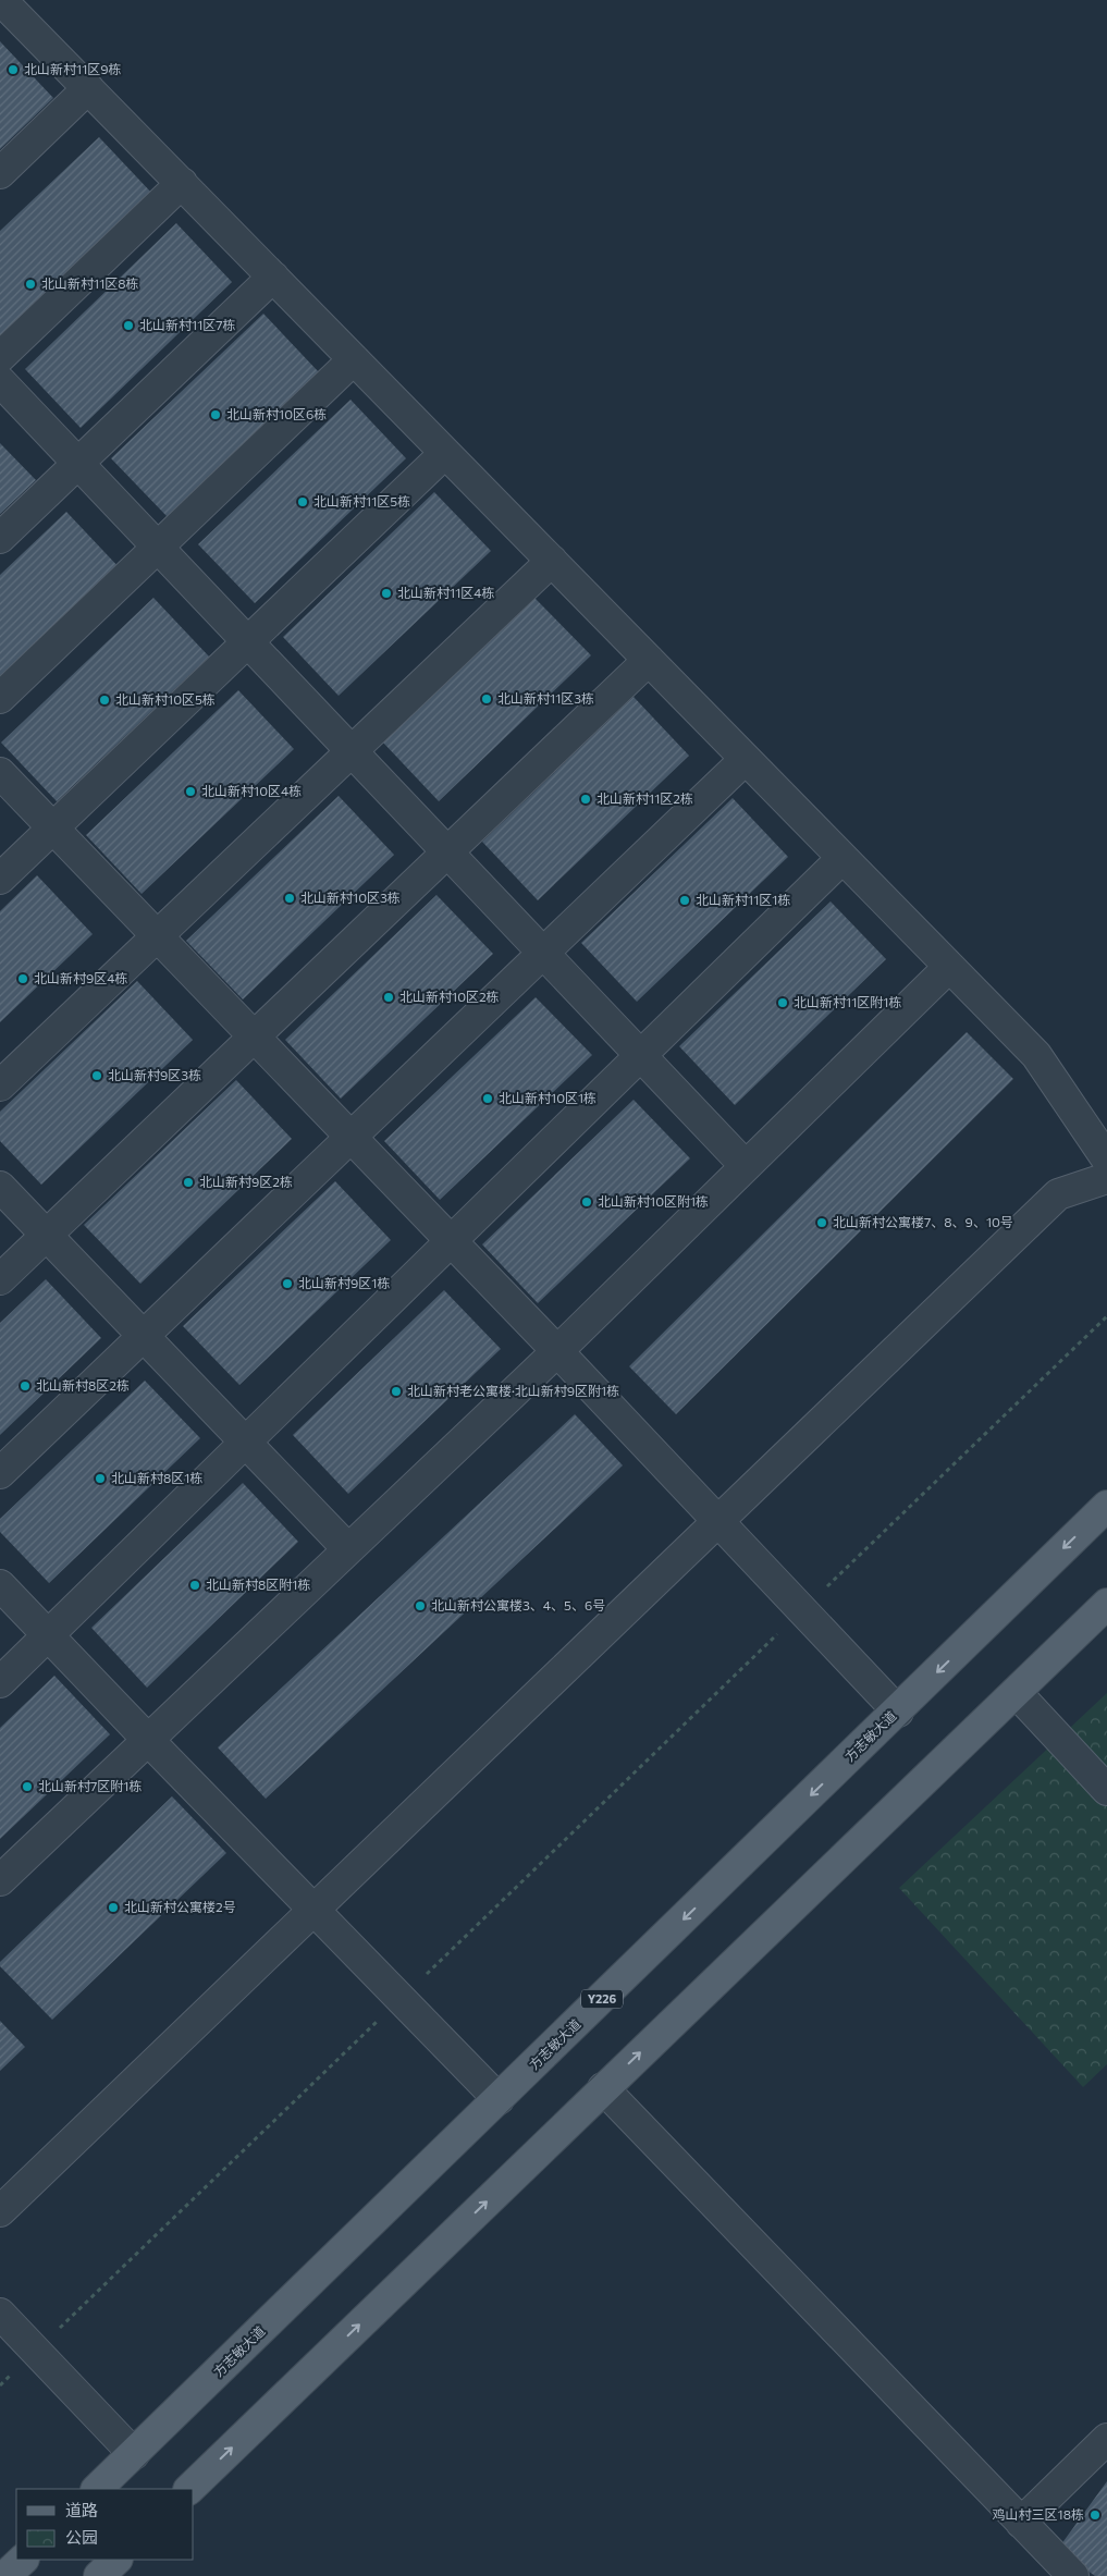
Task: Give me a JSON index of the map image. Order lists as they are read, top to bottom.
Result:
{
  "streets": {
    "main road": ["方志敏大道", "Y226"]
  },
  "places": [
    "北山新村11区9栋",
    "北山新村11区8栋",
    "北山新村11区7栋",
    "北山新村10区6栋",
    "北山新村11区5栋",
    "北山新村11区4栋",
    "北山新村11区3栋",
    "北山新村10区5栋",
    "北山新村10区4栋",
    "北山新村11区2栋",
    "北山新村10区3栋",
    "北山新村11区1栋",
    "北山新村9区4栋",
    "北山新村10区2栋",
    "北山新村11区附1栋",
    "北山新村9区3栋",
    "北山新村10区1栋",
    "北山新村9区2栋",
    "北山新村10区附1栋",
    "北山新村公寓楼7、8、9、10号",
    "北山新村9区1栋",
    "北山新村8区2栋",
    "北山新村老公寓楼·北山新村9区附1栋",
    "北山新村8区1栋",
    "北山新村8区附1栋",
    "北山新村公寓楼3、4、5、6号",
    "北山新村7区附1栋",
    "北山新村公寓楼2号",
    "鸡山村三区18栋"
  ],
  "legend": ["道路", "公园"]
}
